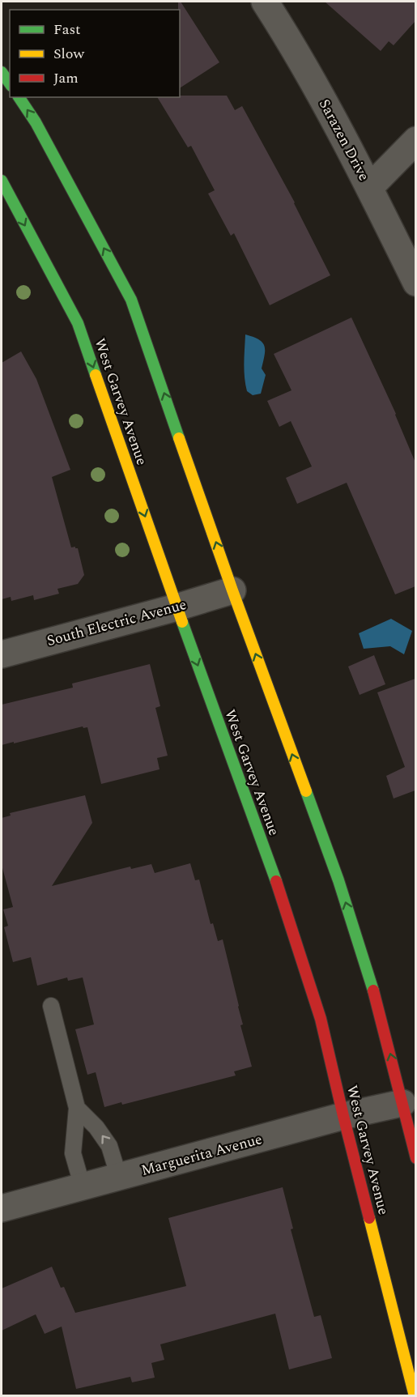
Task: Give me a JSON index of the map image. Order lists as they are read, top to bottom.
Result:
{
  "streets": {
    "main road": ["West Garvey Avenue"],
    "street": ["Sarazen Drive", "South Electric Avenue", "Marguerita Avenue"]
  },
  "crossings": [
    ["West Garvey Avenue", "South Electric Avenue"],
    ["West Garvey Avenue", "Marguerita Avenue"]
  ],
  "legend": ["Fast", "Slow", "Jam"]
}
